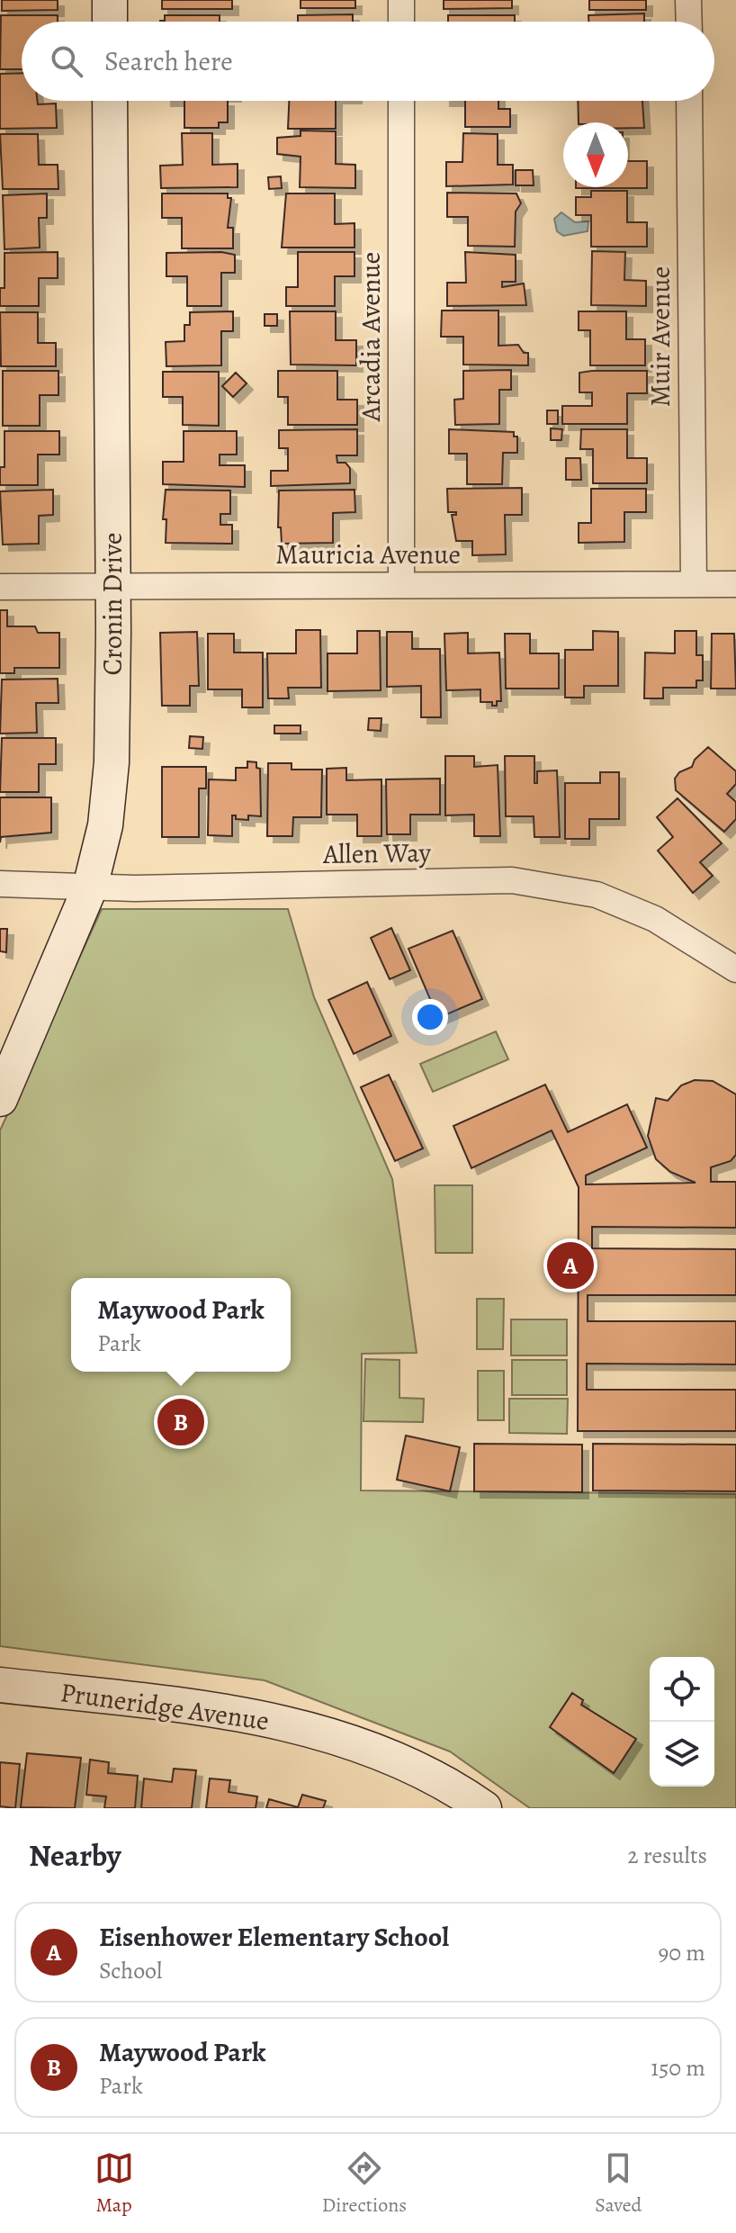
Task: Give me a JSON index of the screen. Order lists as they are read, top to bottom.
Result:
{
  "streets": {
    "street": [
      "Arcadia Avenue",
      "Muir Avenue",
      "Mauricia Avenue",
      "Cronin Drive",
      "Allen Way",
      "Pruneridge Avenue"
    ]
  },
  "crossings": [
    ["Arcadia Avenue", "Mauricia Avenue"],
    ["Muir Avenue", "Mauricia Avenue"],
    ["Mauricia Avenue", "Cronin Drive"],
    ["Cronin Drive", "Allen Way"]
  ],
  "north": "bottom",
  "page": {
    "search": "Search here",
    "pins": ["A", "B"],
    "popup": ["Maywood Park", "Park"],
    "heading": ["Nearby", "2 results"],
    "list": [
      {
        "mark": "A",
        "name": "Eisenhower Elementary School",
        "note": "School",
        "value": "90 m"
      },
      {
        "mark": "B",
        "name": "Maywood Park",
        "note": "Park",
        "value": "150 m"
      }
    ],
    "nav": ["Map", "Directions", "Saved"]
  }
}
